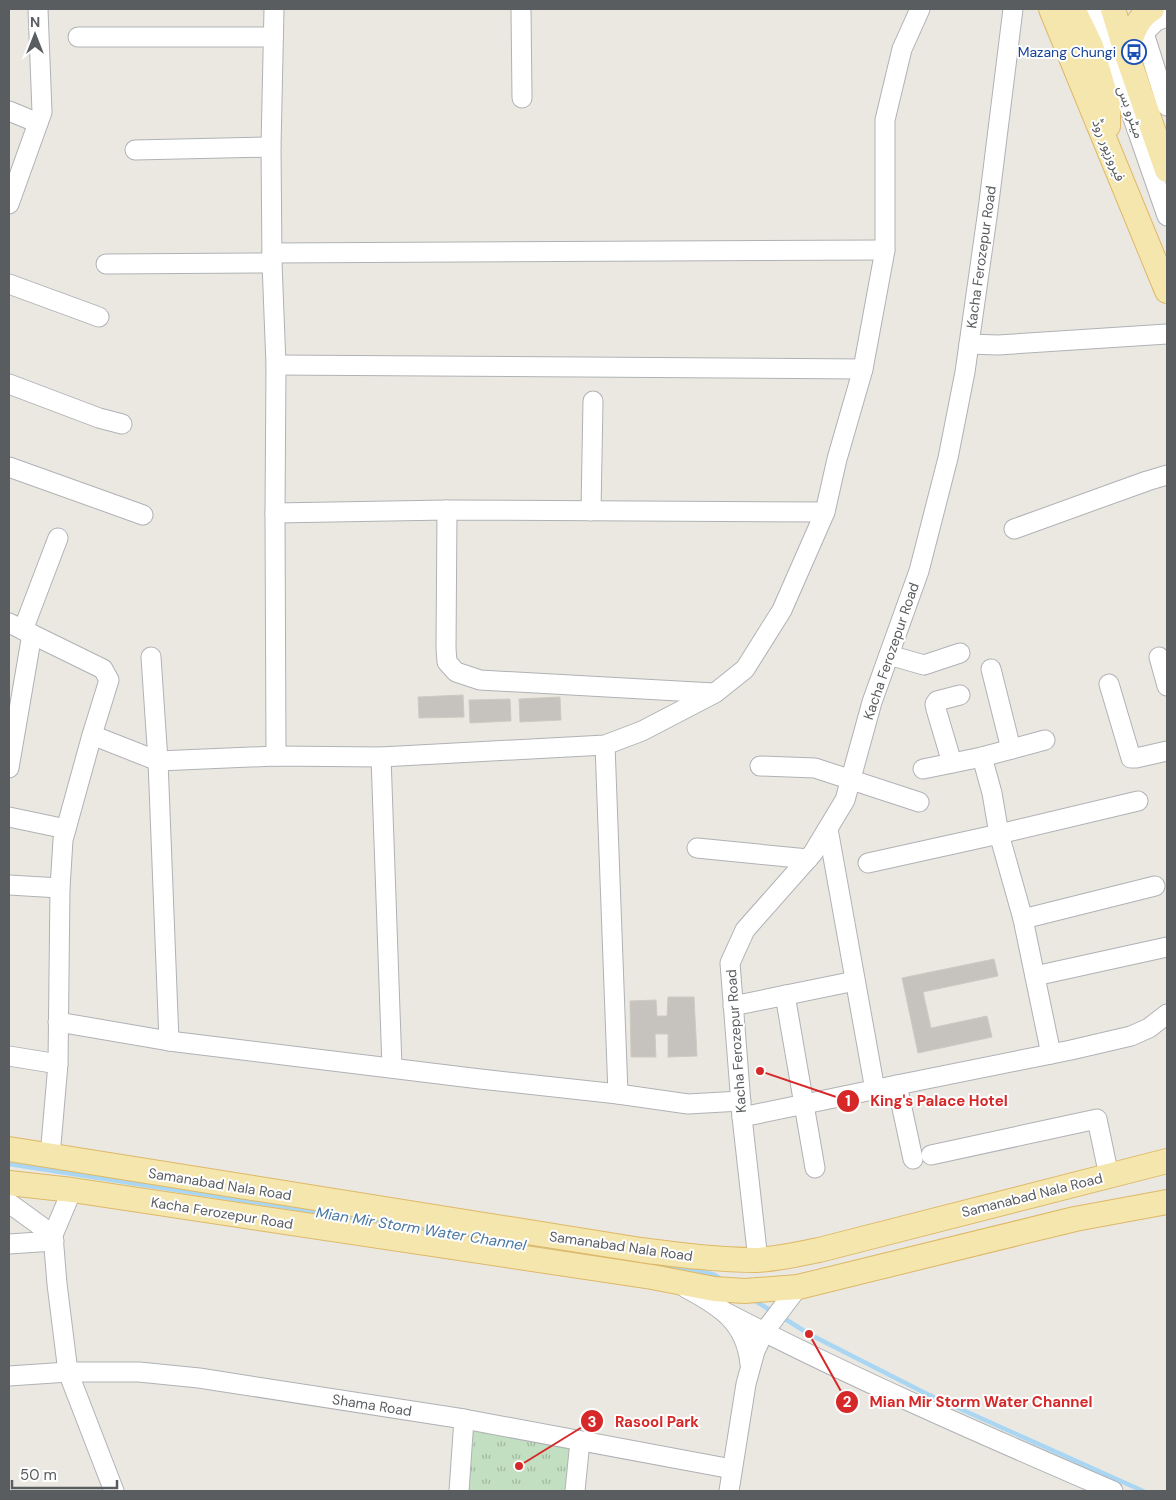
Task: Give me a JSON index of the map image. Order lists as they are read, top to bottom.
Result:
{
  "streets": {
    "main road": ["فیروزپور روڈ", "Kacha Ferozepur Road", "Samanabad Nala Road"],
    "street": ["میٹرو بس", "Shama Road"]
  },
  "crossings": [
    ["Kacha Ferozepur Road", "Samanabad Nala Road"]
  ],
  "water": ["Mian Mir Storm Water Channel"],
  "places": {
    "bus stop": ["Mazang Chungi"],
    "other": ["King's Palace Hotel", "Mian Mir Storm Water Channel", "Rasool Park"]
  },
  "scale_bar": "50 m",
  "north": "top"
}
